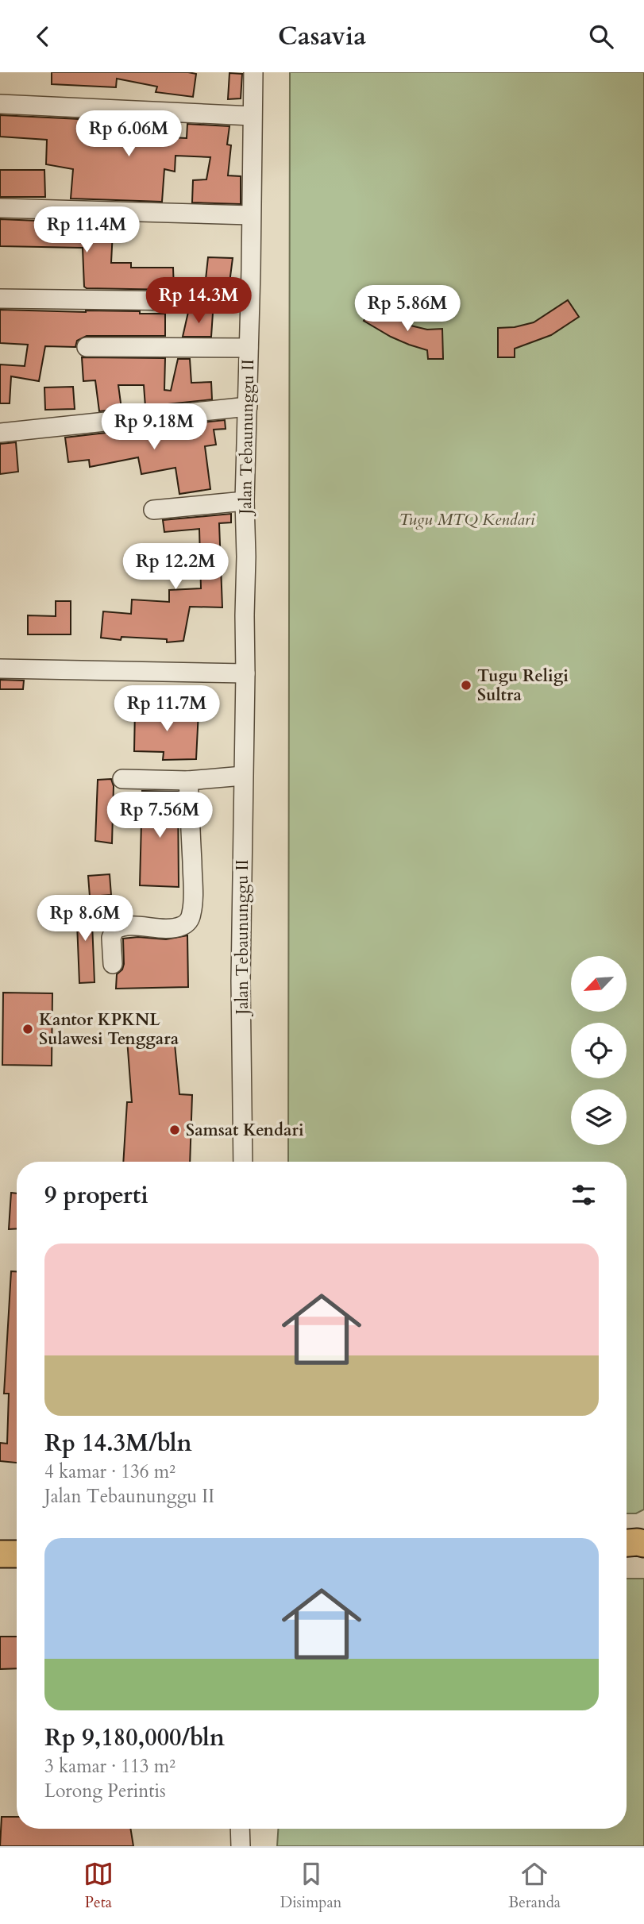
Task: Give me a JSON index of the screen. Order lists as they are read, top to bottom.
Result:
{
  "streets": {
    "street": ["Jalan Tebaununggu II"]
  },
  "parks": ["Tugu MTQ Kendari"],
  "places": ["Tugu Religi Sultra", "Kantor KPKNL Sulawesi Tenggara", "Samsat Kendari"],
  "north": "bottom left",
  "page": {
    "header": "Casavia",
    "price": [
      "Rp 6.06M",
      "Rp 11.4M",
      "Rp 14.3M",
      "Rp 5.86M",
      "Rp 9.18M",
      "Rp 12.2M",
      "Rp 11.7M",
      "Rp 7.56M",
      "Rp 8.6M"
    ],
    "heading": "9 properti",
    "list": [
      {
        "name": "Rp 14.3M/bln",
        "note": "4 kamar · 136 m² · Jalan Tebaununggu II"
      },
      {
        "name": "Rp 9,180,000/bln",
        "note": "3 kamar · 113 m² · Lorong Perintis"
      }
    ],
    "tabs": ["Peta", "Disimpan", "Beranda"]
  }
}
